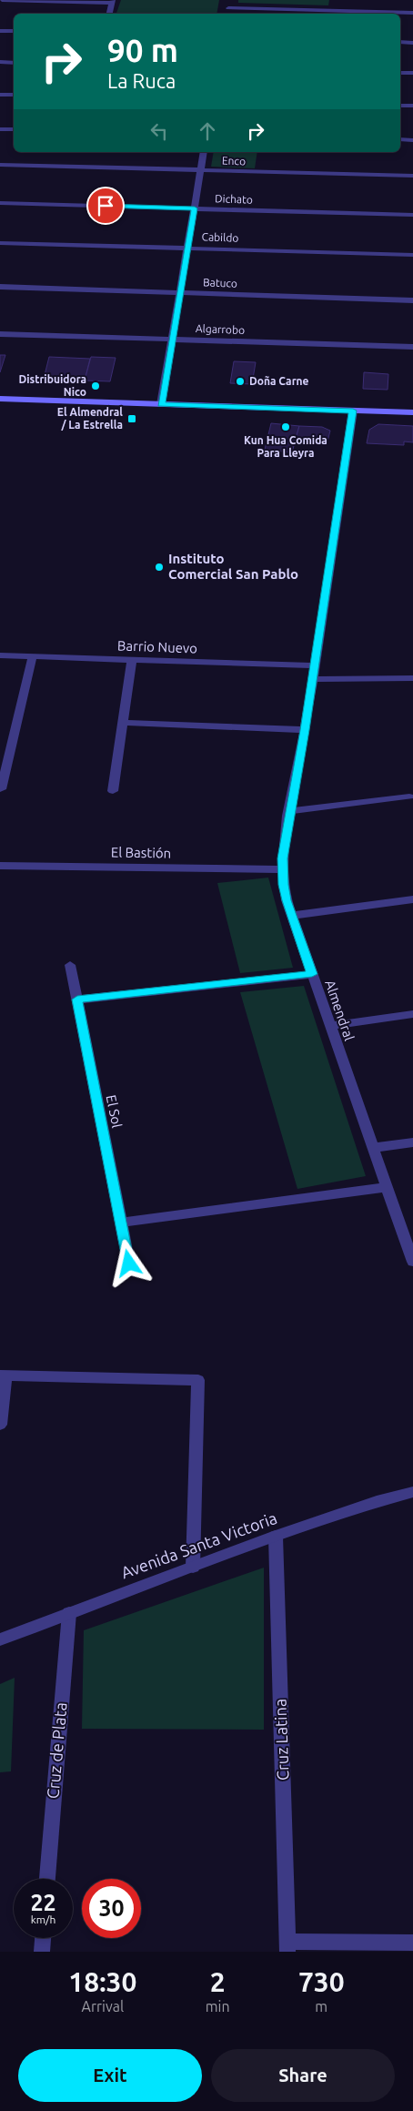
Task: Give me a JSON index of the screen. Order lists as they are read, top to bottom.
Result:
{
  "streets": {
    "street": [
      "Enco",
      "Dichato",
      "Cabildo",
      "Batuco",
      "Algarrobo",
      "Barrio Nuevo",
      "El Bastión",
      "Almendral",
      "El Sol",
      "Avenida Santa Victoria",
      "Cruz Latina",
      "Cruz de Plata"
    ]
  },
  "crossings": [
    ["Barrio Nuevo", "Almendral"],
    ["El Bastión", "Almendral"],
    ["Avenida Santa Victoria", "Cruz Latina"],
    ["Avenida Santa Victoria", "Cruz de Plata"]
  ],
  "places": {
    "other": [
      "Doña Carne",
      "Distribuidora Nico",
      "Kun Hua Comida Para Lleyra",
      "Instituto Comercial San Pablo"
    ],
    "transit": ["El Almendral / La Estrella"]
  },
  "page": {
    "turn": ["90 m", "La Ruca"],
    "speed": "22 km/h",
    "limit": "30",
    "eta": [
      "18:30",
      "Arrival",
      "2",
      "min",
      "730",
      "m"
    ],
    "buttons": ["Exit", "Share"]
  }
}
